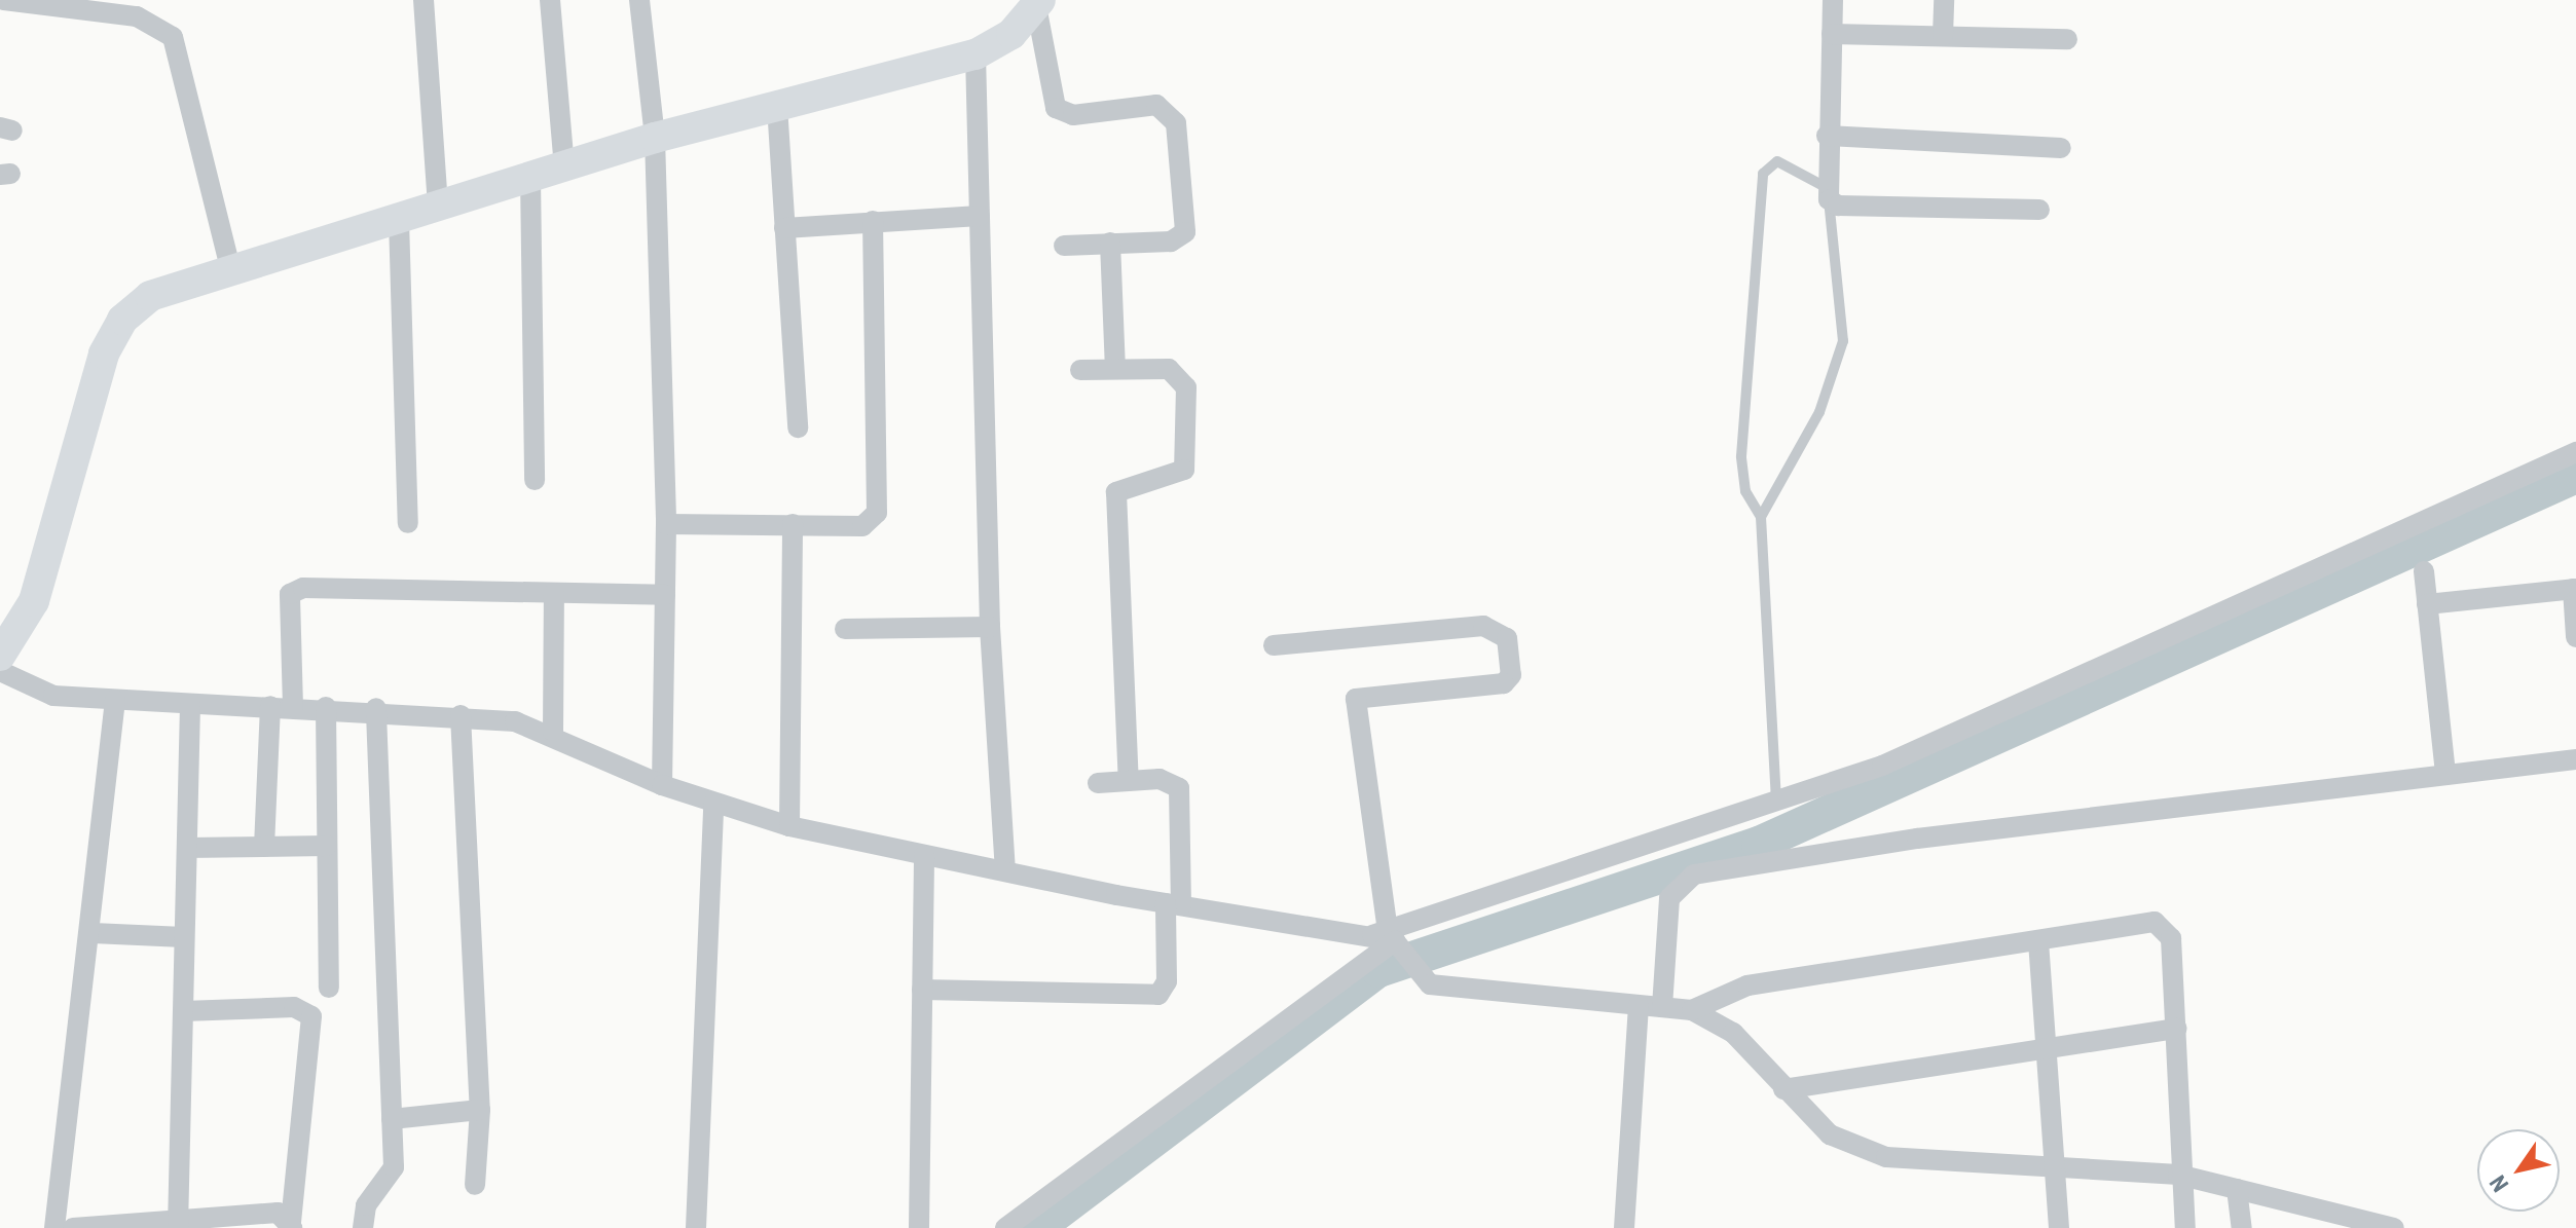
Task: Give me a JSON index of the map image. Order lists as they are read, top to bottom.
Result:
{
  "north": "bottom left"
}
